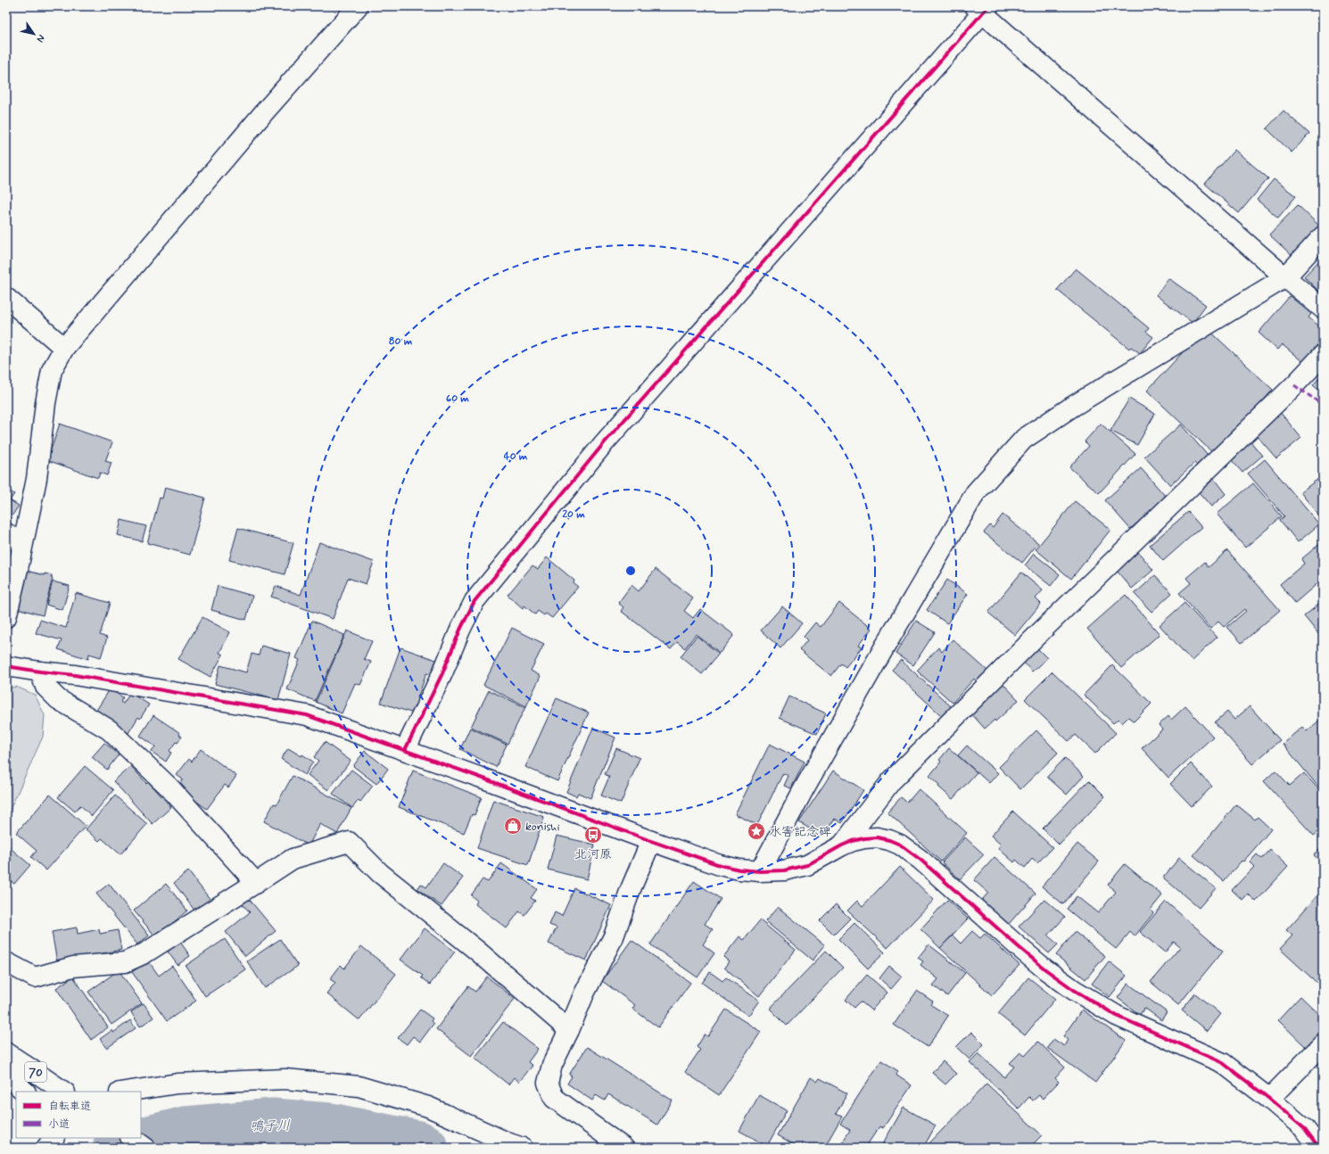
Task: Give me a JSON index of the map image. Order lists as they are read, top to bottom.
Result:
{
  "streets": {
    "street": ["70"]
  },
  "water": ["鳴子川"],
  "places": {
    "shop": ["konishi"],
    "place": ["水害記念碑"],
    "bus stop": ["北河原"]
  },
  "legend": ["自転車道", "小道"],
  "north": "bottom right",
  "rings": [
    "80 m",
    "60 m",
    "40 m",
    "20 m"
  ]
}
